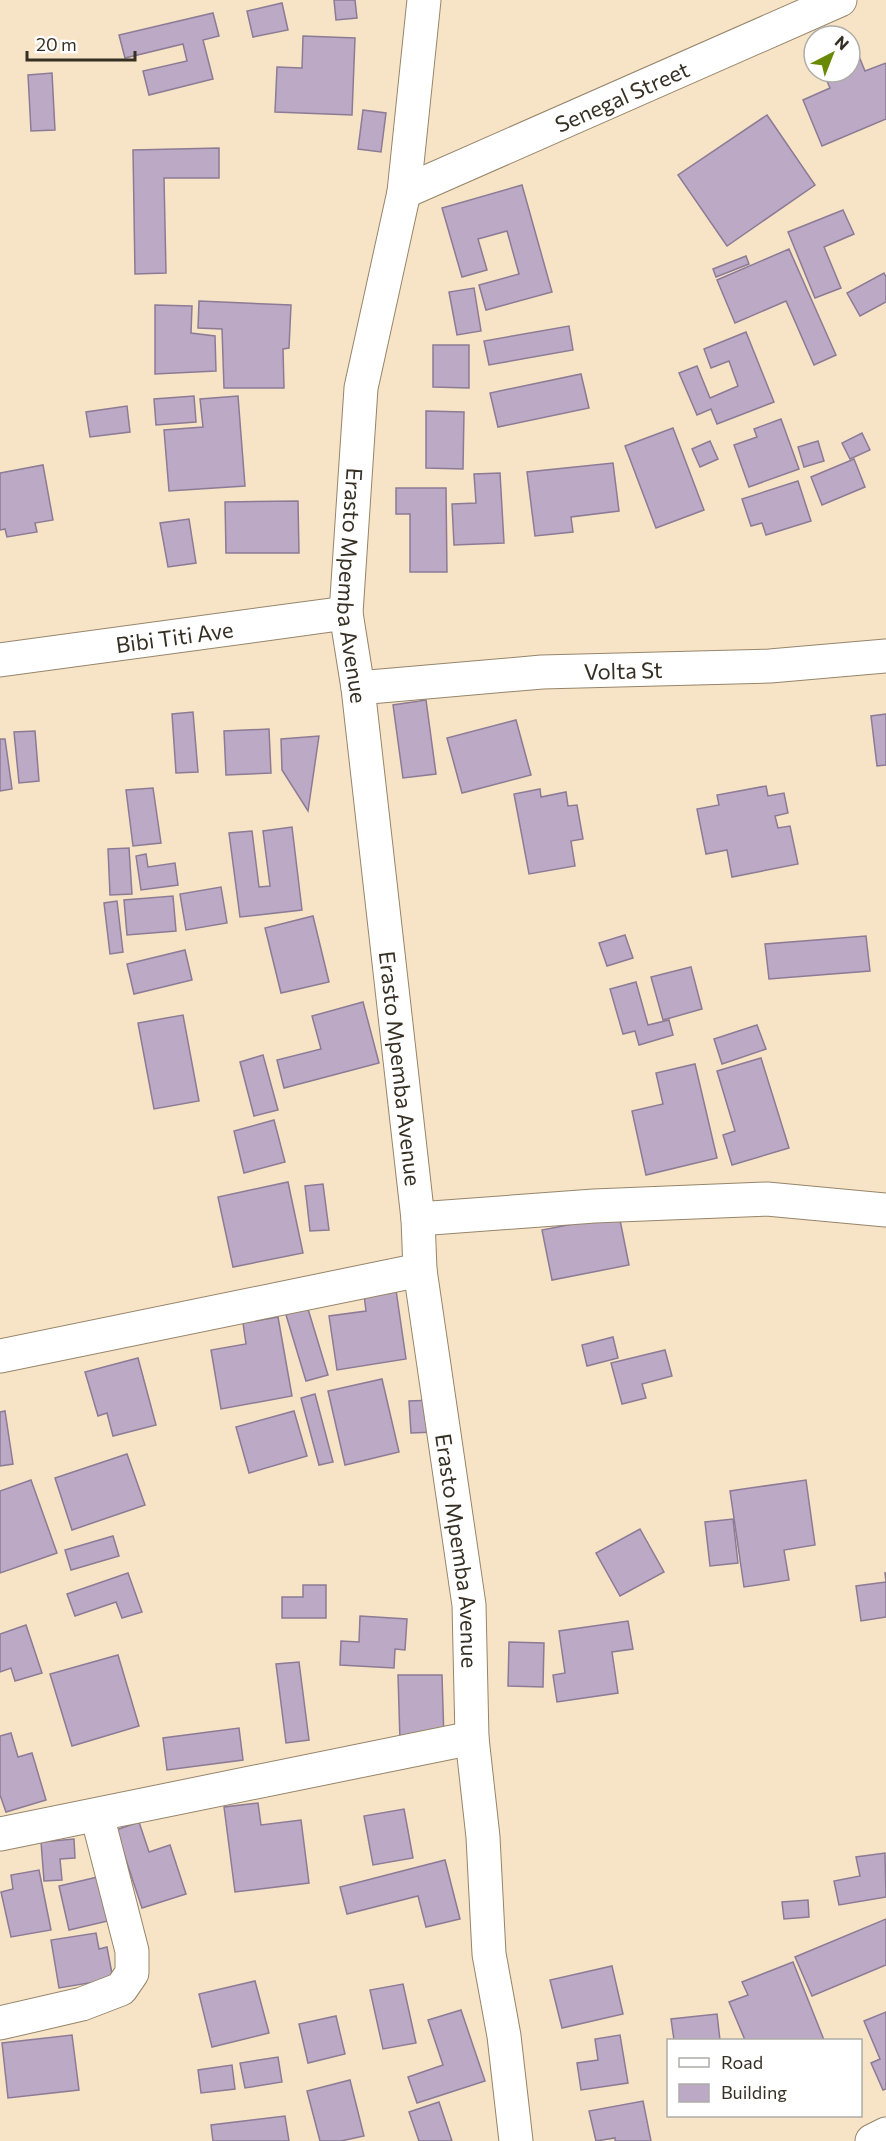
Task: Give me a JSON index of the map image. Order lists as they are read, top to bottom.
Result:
{
  "streets": {
    "street": [
      "Senegal Street",
      "Erasto Mpemba Avenue",
      "Bibi Titi Ave",
      "Volta St"
    ]
  },
  "crossings": [
    ["Senegal Street", "Erasto Mpemba Avenue"],
    ["Erasto Mpemba Avenue", "Bibi Titi Ave"],
    ["Erasto Mpemba Avenue", "Volta St"]
  ],
  "legend": ["Road", "Building"],
  "scale_bar": "20 m",
  "north": "top right"
}
